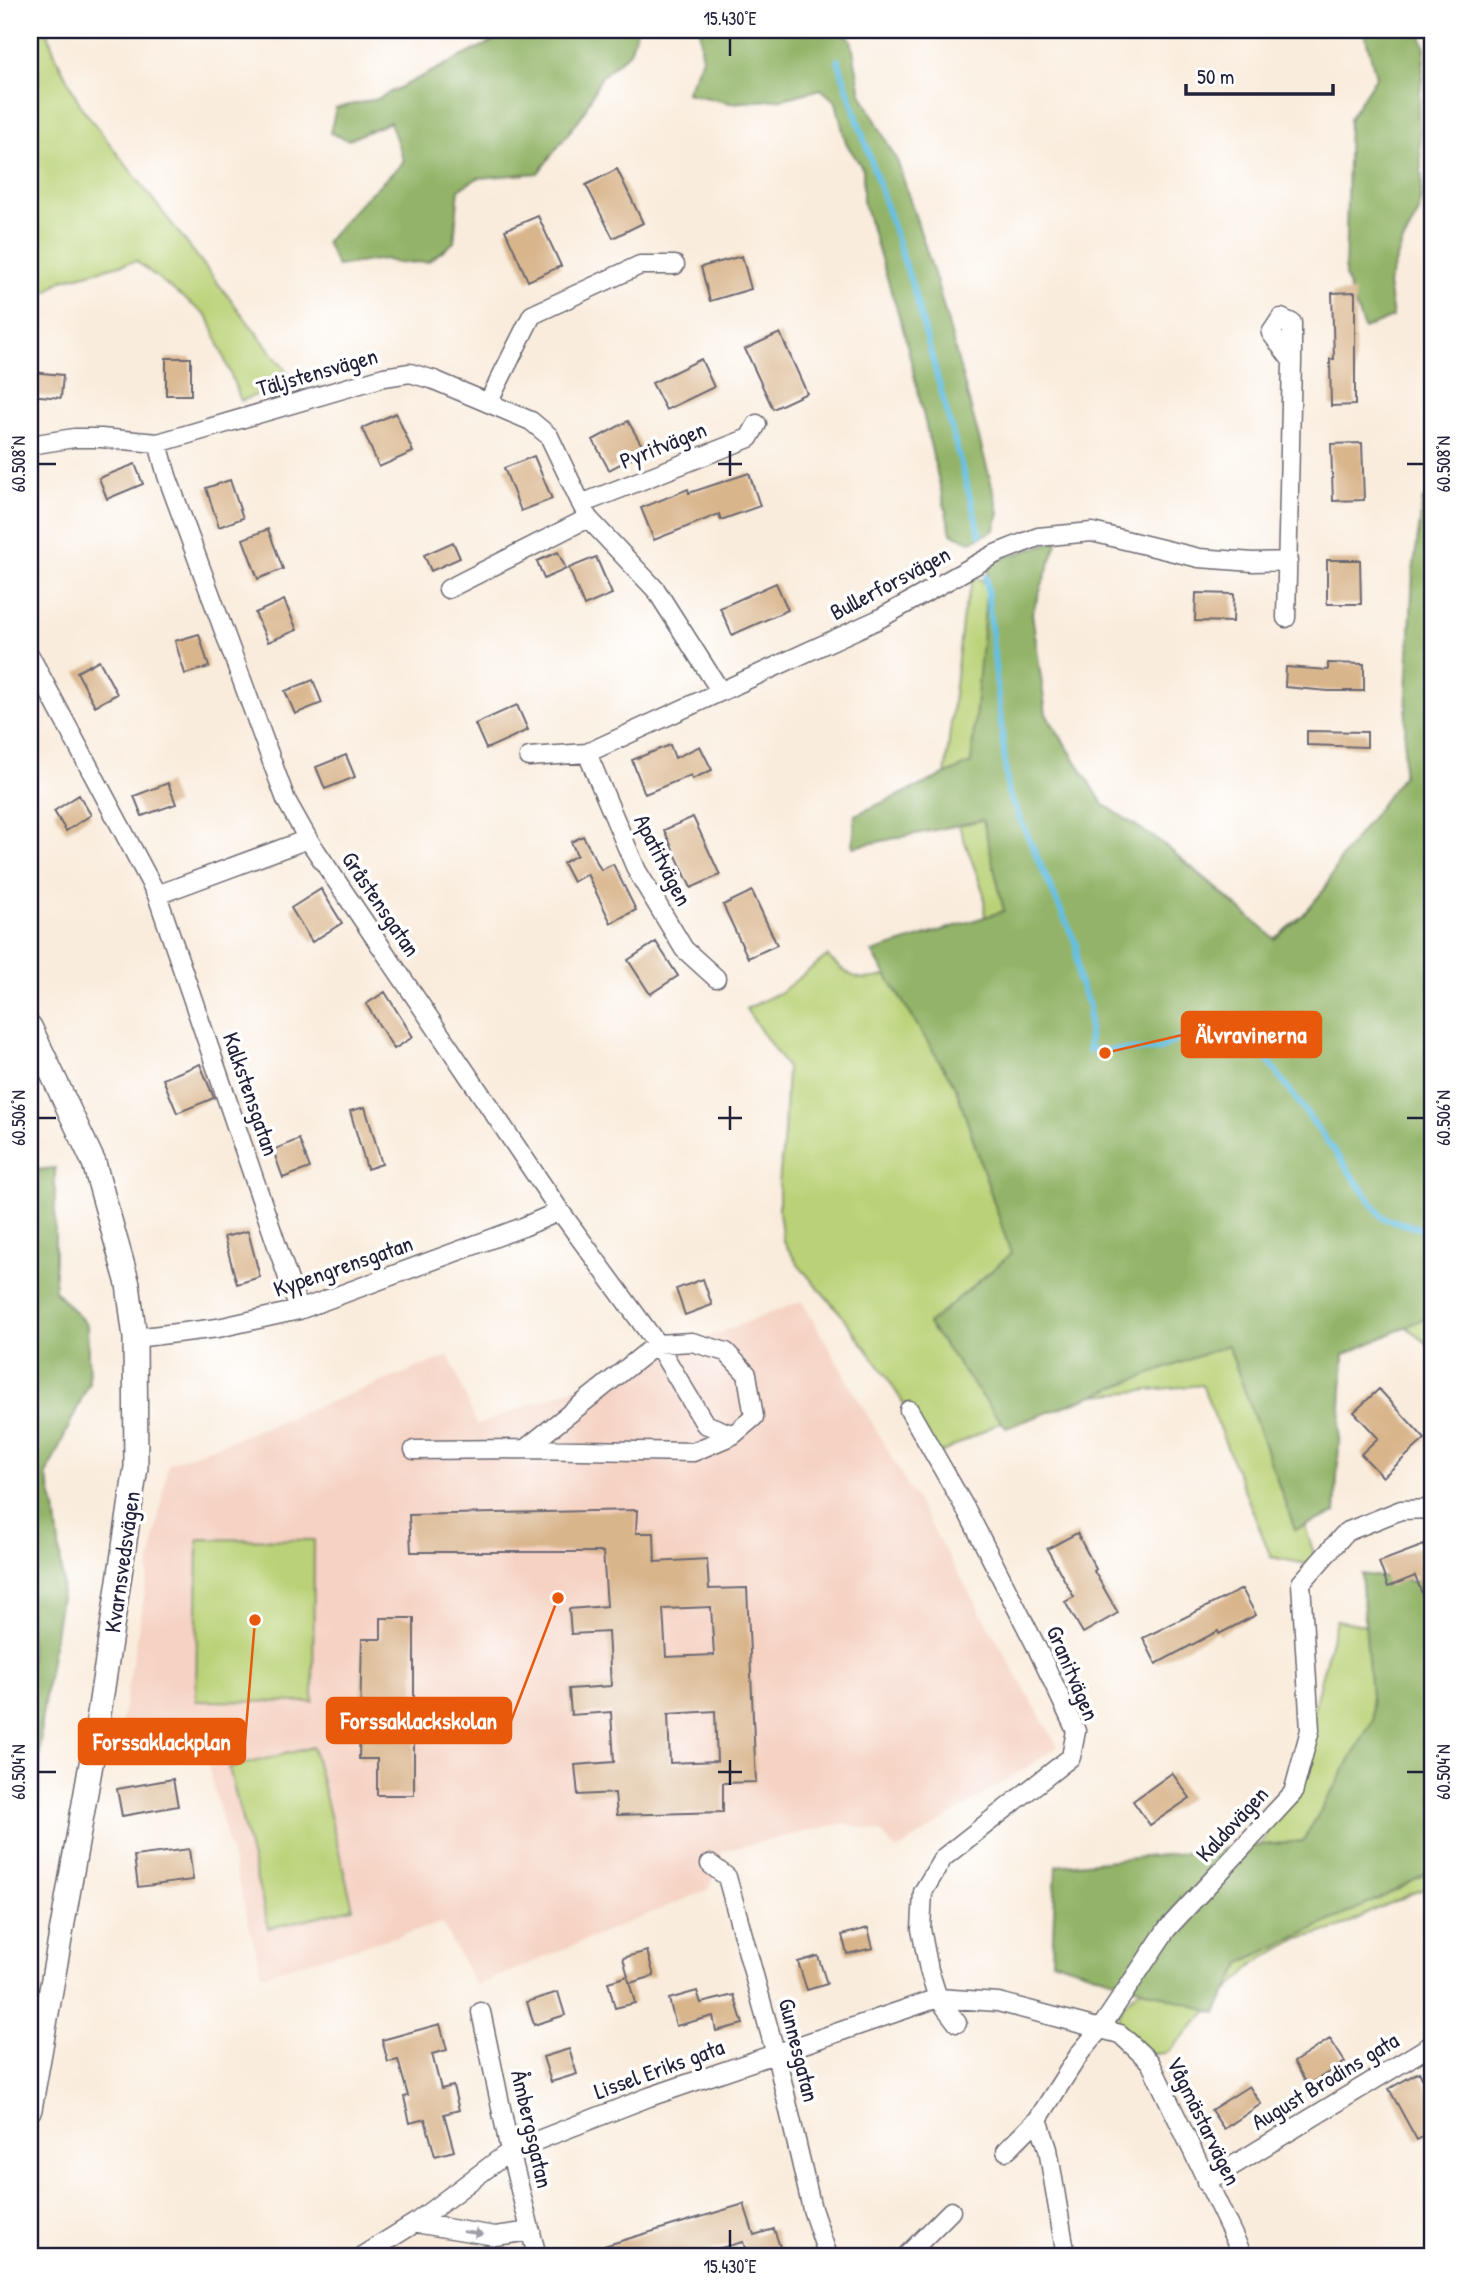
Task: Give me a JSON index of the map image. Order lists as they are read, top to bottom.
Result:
{
  "streets": {
    "street": [
      "Täljstensvägen",
      "Pyritvägen",
      "Bullerforsvägen",
      "Apatitvägen",
      "Gråstensgatan",
      "Kalkstensgatan",
      "Kypengrensgatan",
      "Kvarnsvedsvägen",
      "Granitvägen",
      "Kaldovägen",
      "Gunnesgatan",
      "Lissel Eriks gata",
      "August Brodins gata",
      "Vågmästarvägen",
      "Åmbergsgatan"
    ]
  },
  "crossings": [
    ["Täljstensvägen", "Pyritvägen"],
    ["Täljstensvägen", "Bullerforsvägen"],
    ["Täljstensvägen", "Gråstensgatan"],
    ["Bullerforsvägen", "Apatitvägen"],
    ["Gråstensgatan", "Kypengrensgatan"],
    ["Kalkstensgatan", "Kypengrensgatan"],
    ["Kypengrensgatan", "Kvarnsvedsvägen"],
    ["Granitvägen", "Lissel Eriks gata"],
    ["Kaldovägen", "Vågmästarvägen"],
    ["Gunnesgatan", "Lissel Eriks gata"],
    ["Lissel Eriks gata", "Åmbergsgatan"],
    ["August Brodins gata", "Vågmästarvägen"]
  ],
  "places": ["Älvravinerna", "Forssaklackskolan", "Forssaklackplan"],
  "scale_bar": "50 m",
  "coordinates": [
    "15.430°E",
    "60.508°N",
    "60.506°N",
    "60.504°N"
  ]
}
